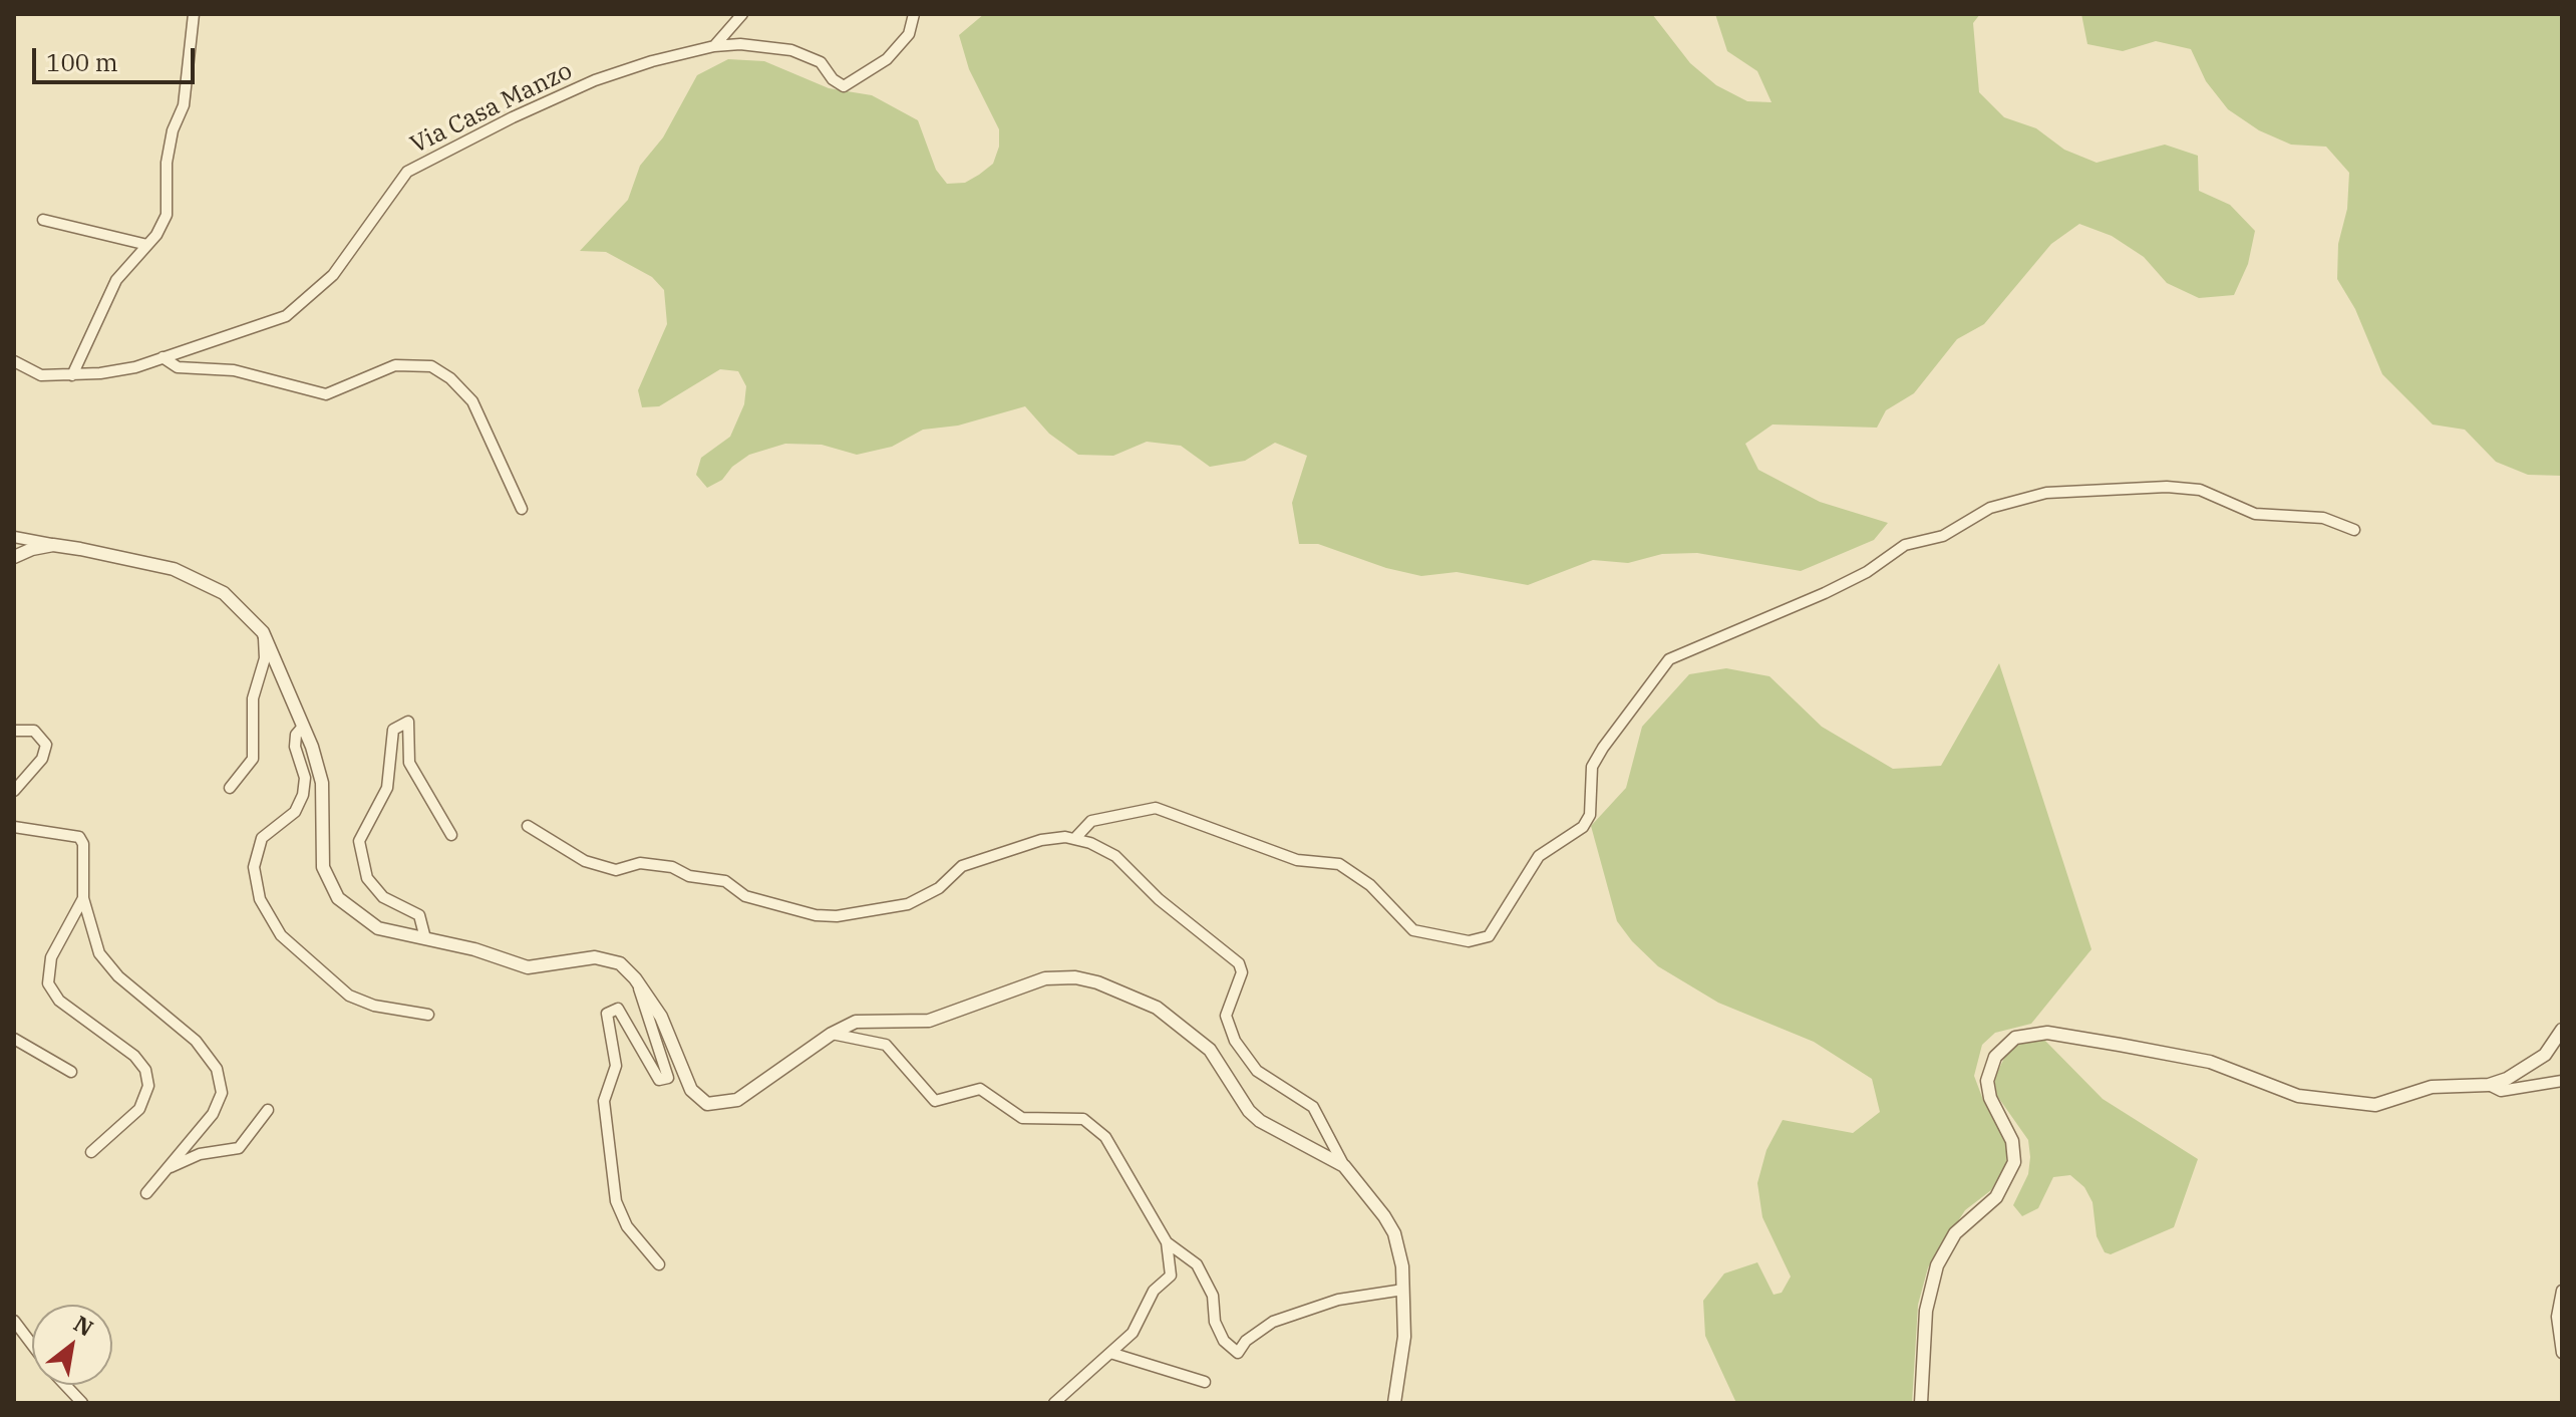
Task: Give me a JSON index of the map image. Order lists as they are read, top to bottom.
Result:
{
  "streets": {
    "street": ["Via Casa Manzo"]
  },
  "scale_bar": "100 m",
  "north": "top right"
}
